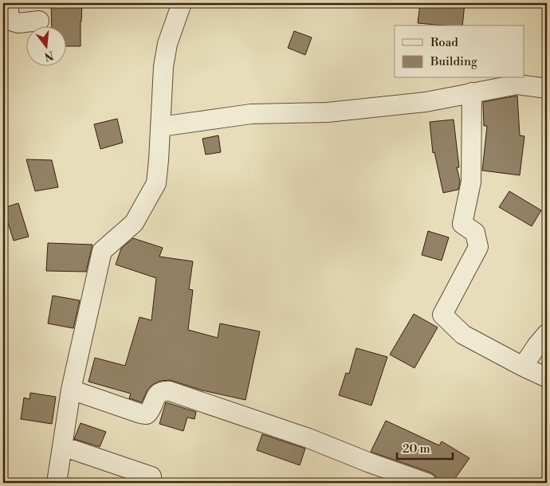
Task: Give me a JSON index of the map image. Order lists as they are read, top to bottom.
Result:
{
  "legend": ["Road", "Building"],
  "scale_bar": "20 m",
  "north": "bottom"
}
